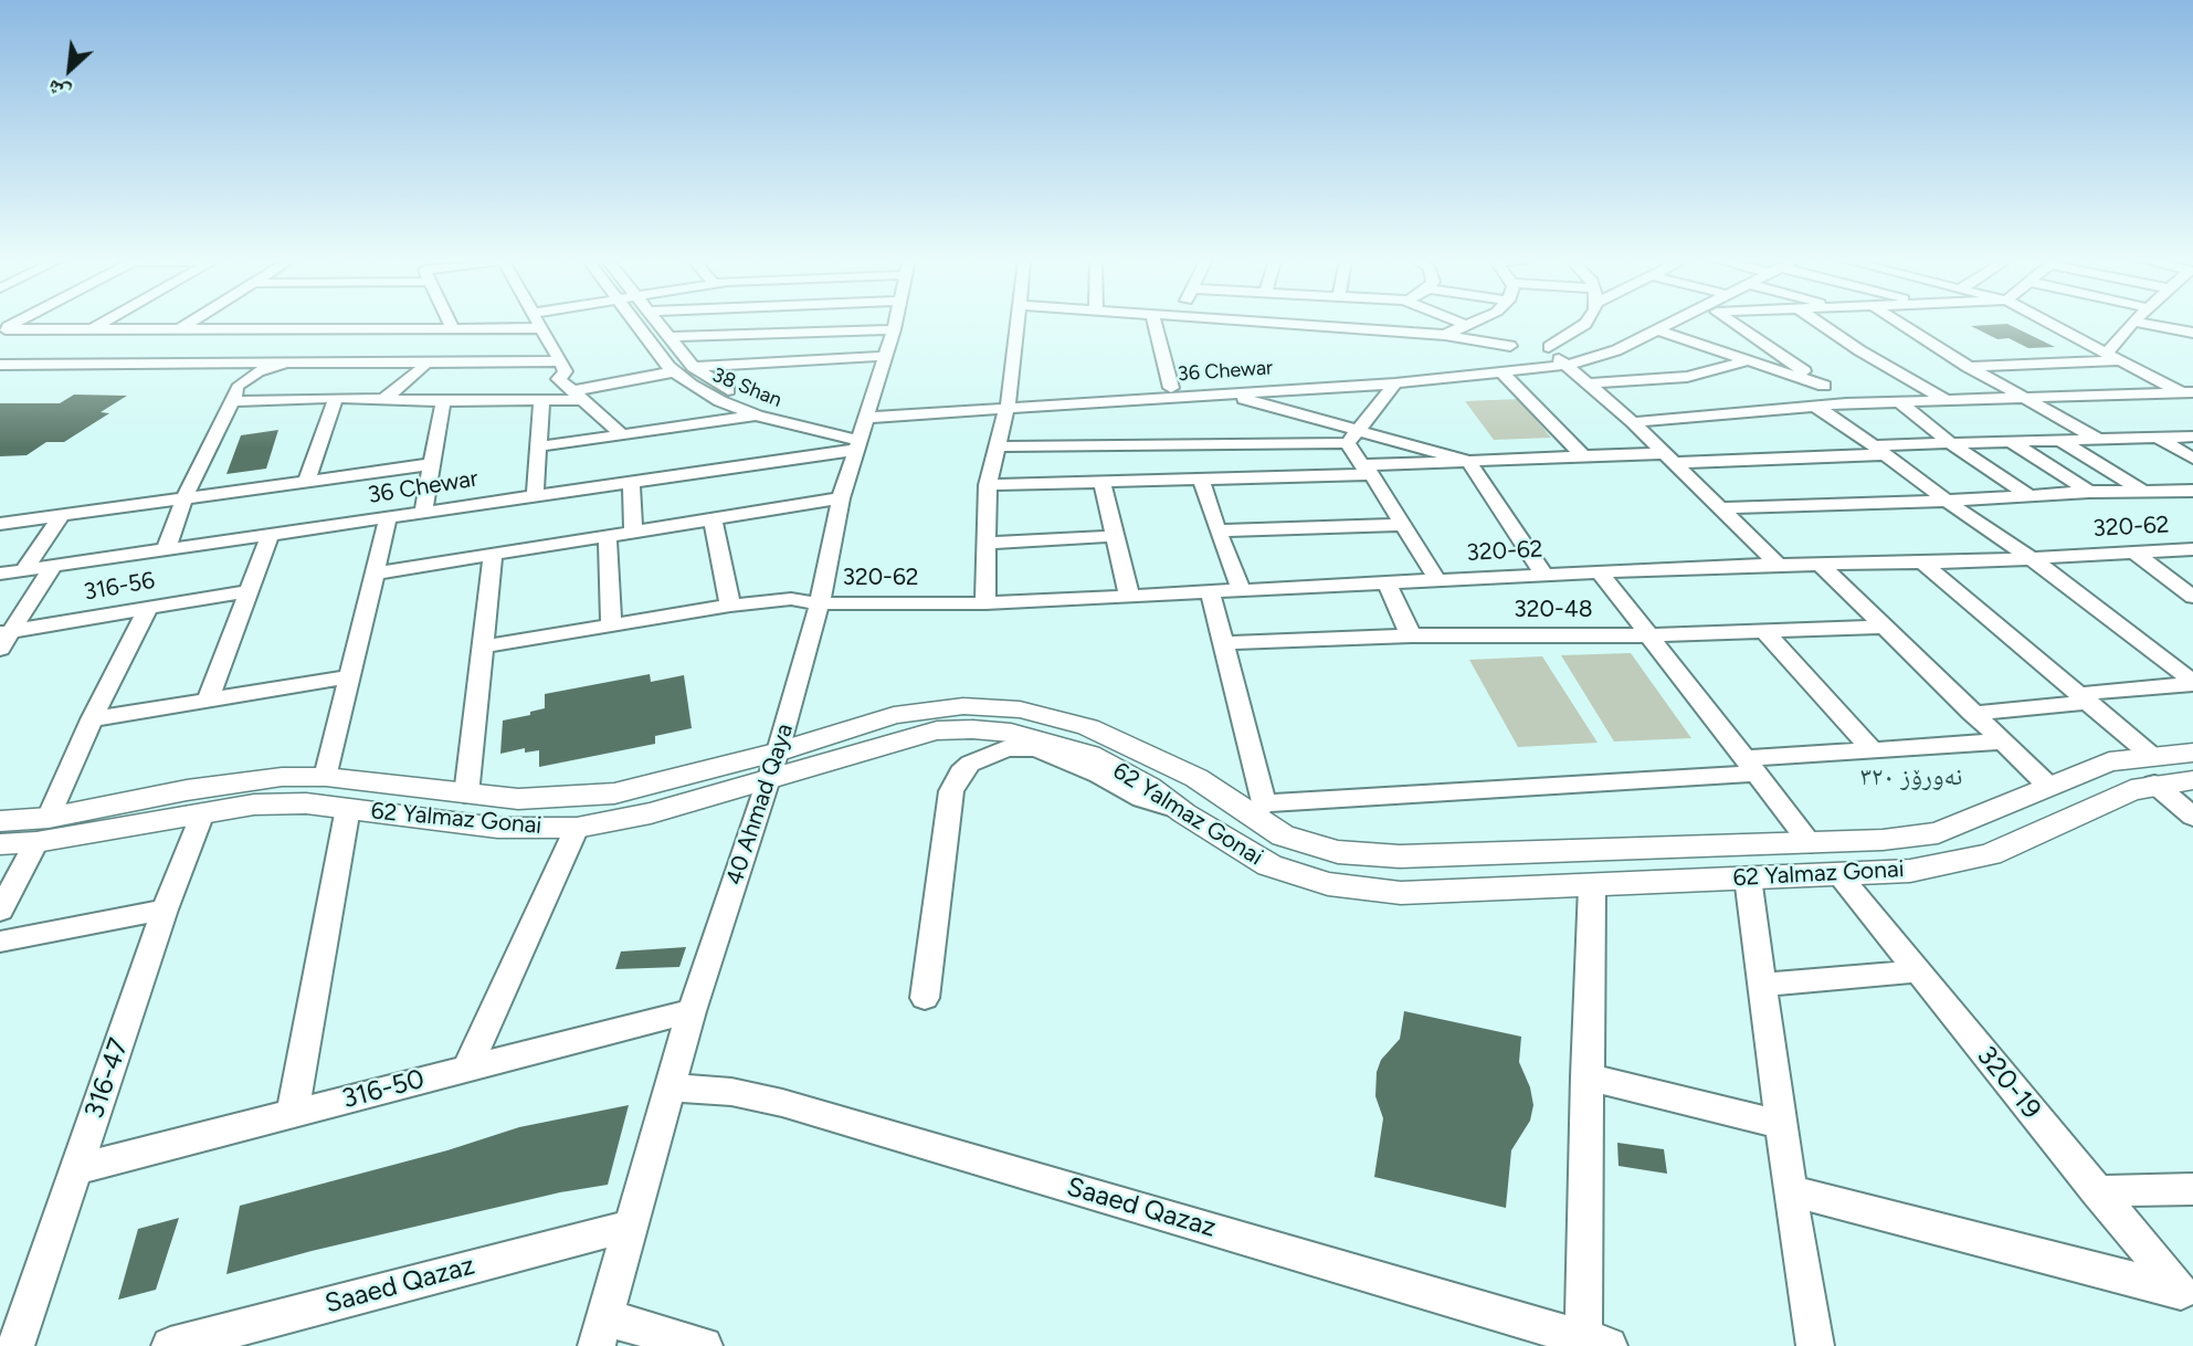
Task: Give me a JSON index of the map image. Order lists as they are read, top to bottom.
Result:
{
  "streets": {
    "main road": ["62 Yalmaz Gonai"],
    "street": [
      "36 Chewar",
      "38 Shan",
      "320-62",
      "316-56",
      "320-48",
      "40 Ahmad Qaya",
      "316-47",
      "320-19",
      "316-50",
      "Saaed Qazaz"
    ]
  },
  "crossings": [
    ["36 Chewar", "38 Shan"],
    ["36 Chewar", "40 Ahmad Qaya"],
    ["38 Shan", "40 Ahmad Qaya"],
    ["320-62", "40 Ahmad Qaya"],
    ["40 Ahmad Qaya", "62 Yalmaz Gonai"],
    ["40 Ahmad Qaya", "316-50"],
    ["40 Ahmad Qaya", "Saaed Qazaz"],
    ["62 Yalmaz Gonai", "316-47"],
    ["62 Yalmaz Gonai", "320-19"],
    ["316-47", "316-50"]
  ],
  "districts": ["نەورۆز ٣٢٠"],
  "north": "bottom left"
}
